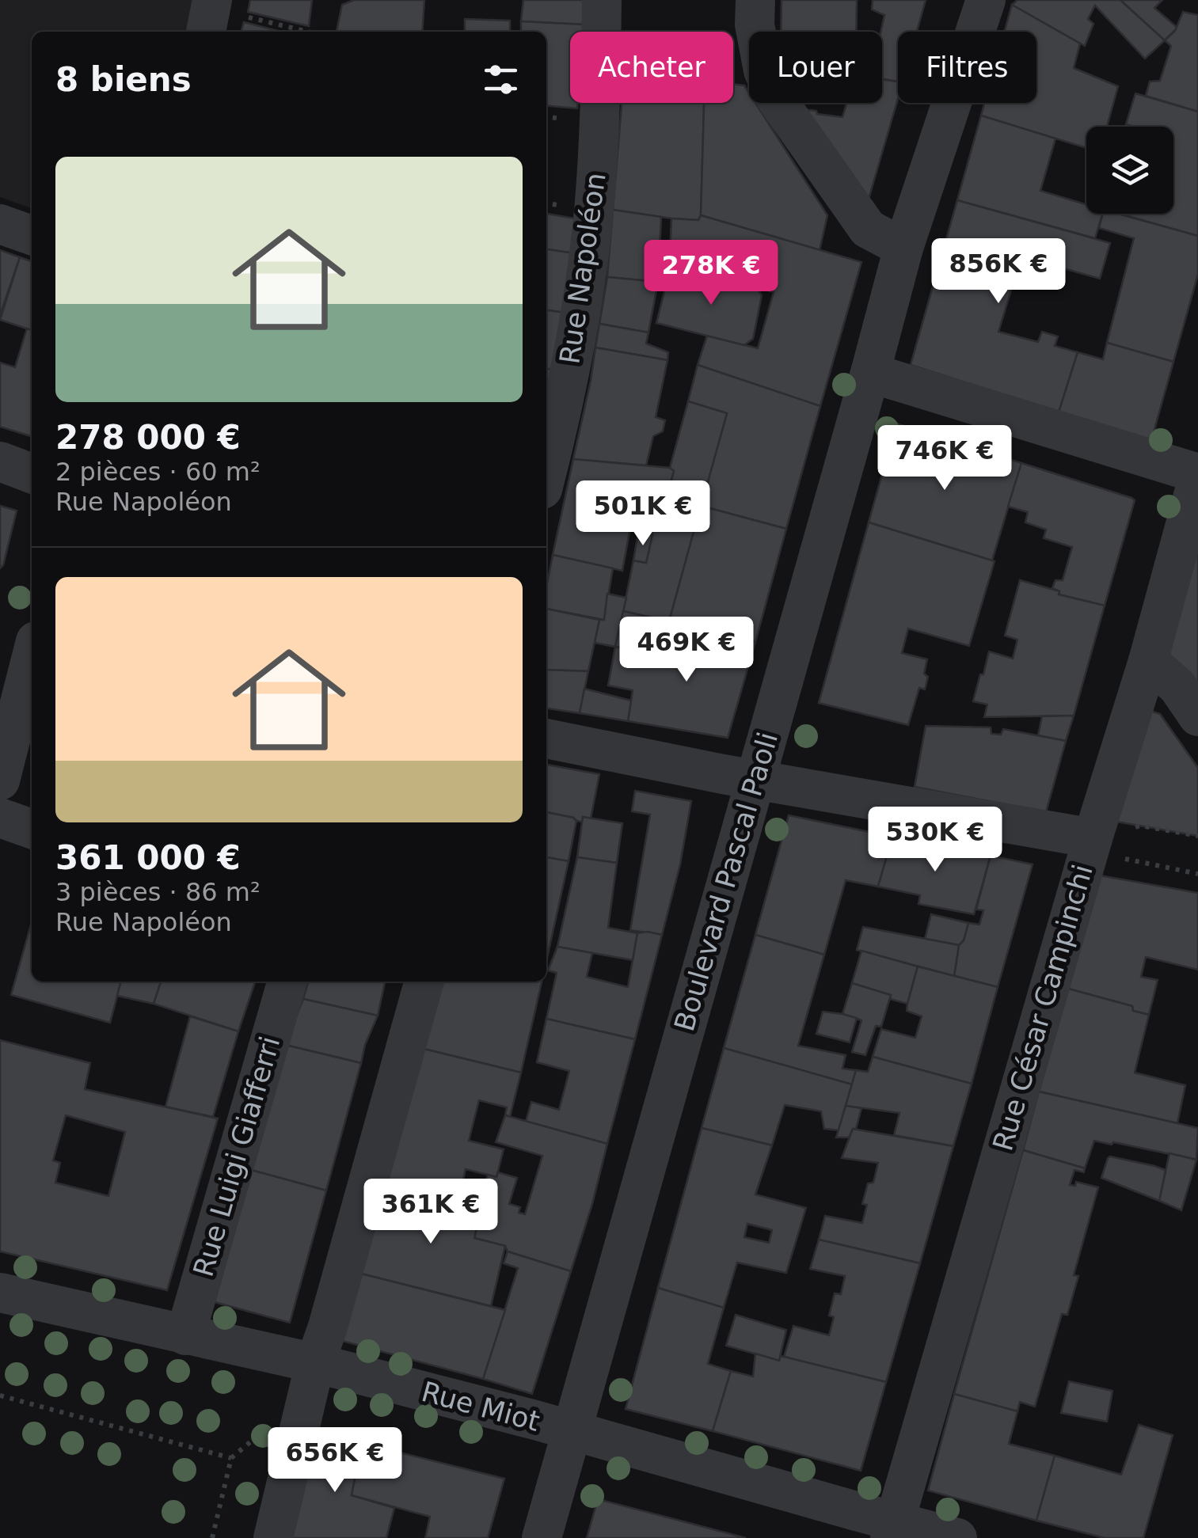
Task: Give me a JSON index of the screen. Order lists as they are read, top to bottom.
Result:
{
  "streets": {
    "street": [
      "Rue Napoléon",
      "Boulevard Pascal Paoli",
      "Rue César Campinchi",
      "Rue Luigi Giafferri",
      "Rue Miot"
    ]
  },
  "crossings": [
    ["Boulevard Pascal Paoli", "Rue Miot"],
    ["Rue César Campinchi", "Rue Miot"],
    ["Rue Luigi Giafferri", "Rue Miot"]
  ],
  "page": {
    "chip": ["Acheter", "Louer", "Filtres"],
    "heading": "8 biens",
    "list": [
      {
        "name": "278 000 €",
        "note": "2 pièces · 60 m² · Rue Napoléon"
      },
      {
        "name": "361 000 €",
        "note": "3 pièces · 86 m² · Rue Napoléon"
      }
    ],
    "price": [
      "856K €",
      "278K €",
      "746K €",
      "501K €",
      "469K €",
      "530K €",
      "361K €",
      "656K €"
    ]
  }
}
